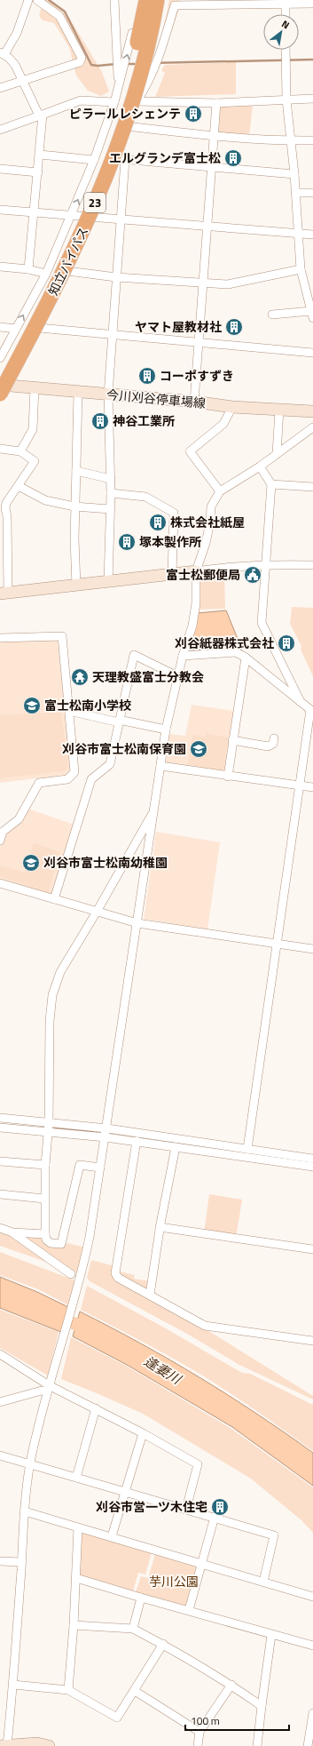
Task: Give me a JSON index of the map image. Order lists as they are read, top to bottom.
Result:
{
  "streets": {
    "highway": ["23", "知立バイパス"],
    "main road": ["今川刈谷停車場線"]
  },
  "crossings": [
    ["知立バイパス", "今川刈谷停車場線"]
  ],
  "water": ["逢妻川"],
  "parks": ["芋川公園"],
  "places": {
    "building": [
      "ピラールレシェンテ",
      "エルグランデ富士松",
      "ヤマト屋教材社",
      "コーポすずき",
      "神谷工業所",
      "株式会社紙屋",
      "塚本製作所",
      "刈谷紙器株式会社",
      "刈谷市営一ツ木住宅"
    ],
    "public building": ["富士松郵便局"],
    "temple": ["天理教盛富士分教会"],
    "school or university": ["富士松南小学校", "刈谷市富士松南保育園", "刈谷市富士松南幼稚園"]
  },
  "scale_bar": "100 m",
  "north": "top right"
}
